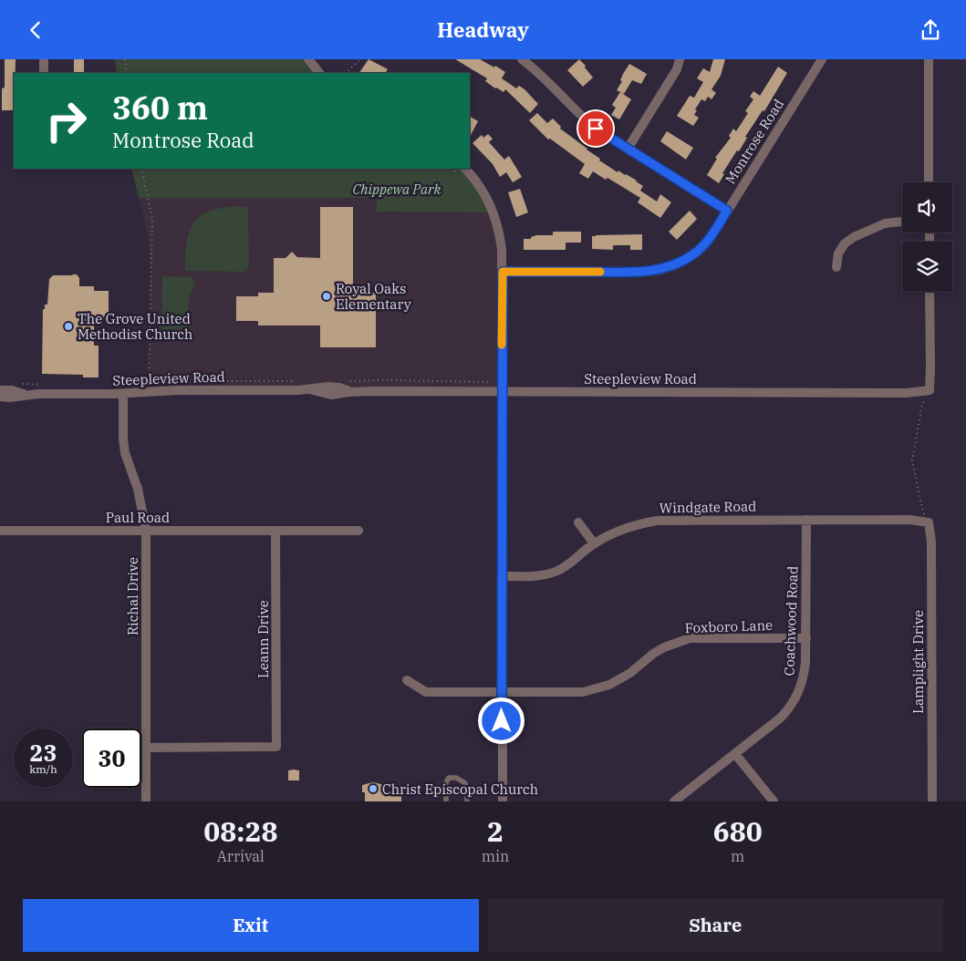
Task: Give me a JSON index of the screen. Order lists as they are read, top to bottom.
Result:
{
  "streets": {
    "street": [
      "Montrose Road",
      "Steepleview Road",
      "Windgate Road",
      "Paul Road",
      "Richal Drive",
      "Coachwood Road",
      "Foxboro Lane",
      "Leann Drive",
      "Lamplight Drive"
    ]
  },
  "crossings": [
    ["Steepleview Road", "Richal Drive"],
    ["Windgate Road", "Coachwood Road"],
    ["Windgate Road", "Lamplight Drive"],
    ["Paul Road", "Richal Drive"],
    ["Paul Road", "Leann Drive"],
    ["Richal Drive", "Leann Drive"],
    ["Coachwood Road", "Foxboro Lane"]
  ],
  "parks": ["Chippewa Park"],
  "places": ["Royal Oaks Elementary", "The Grove United Methodist Church", "Christ Episcopal Church"],
  "page": {
    "header": "Headway",
    "turn": ["360 m", "Montrose Road"],
    "speed": "23 km/h",
    "limit": "30",
    "eta": [
      "08:28",
      "Arrival",
      "2",
      "min",
      "680",
      "m"
    ],
    "buttons": ["Exit", "Share"]
  }
}
